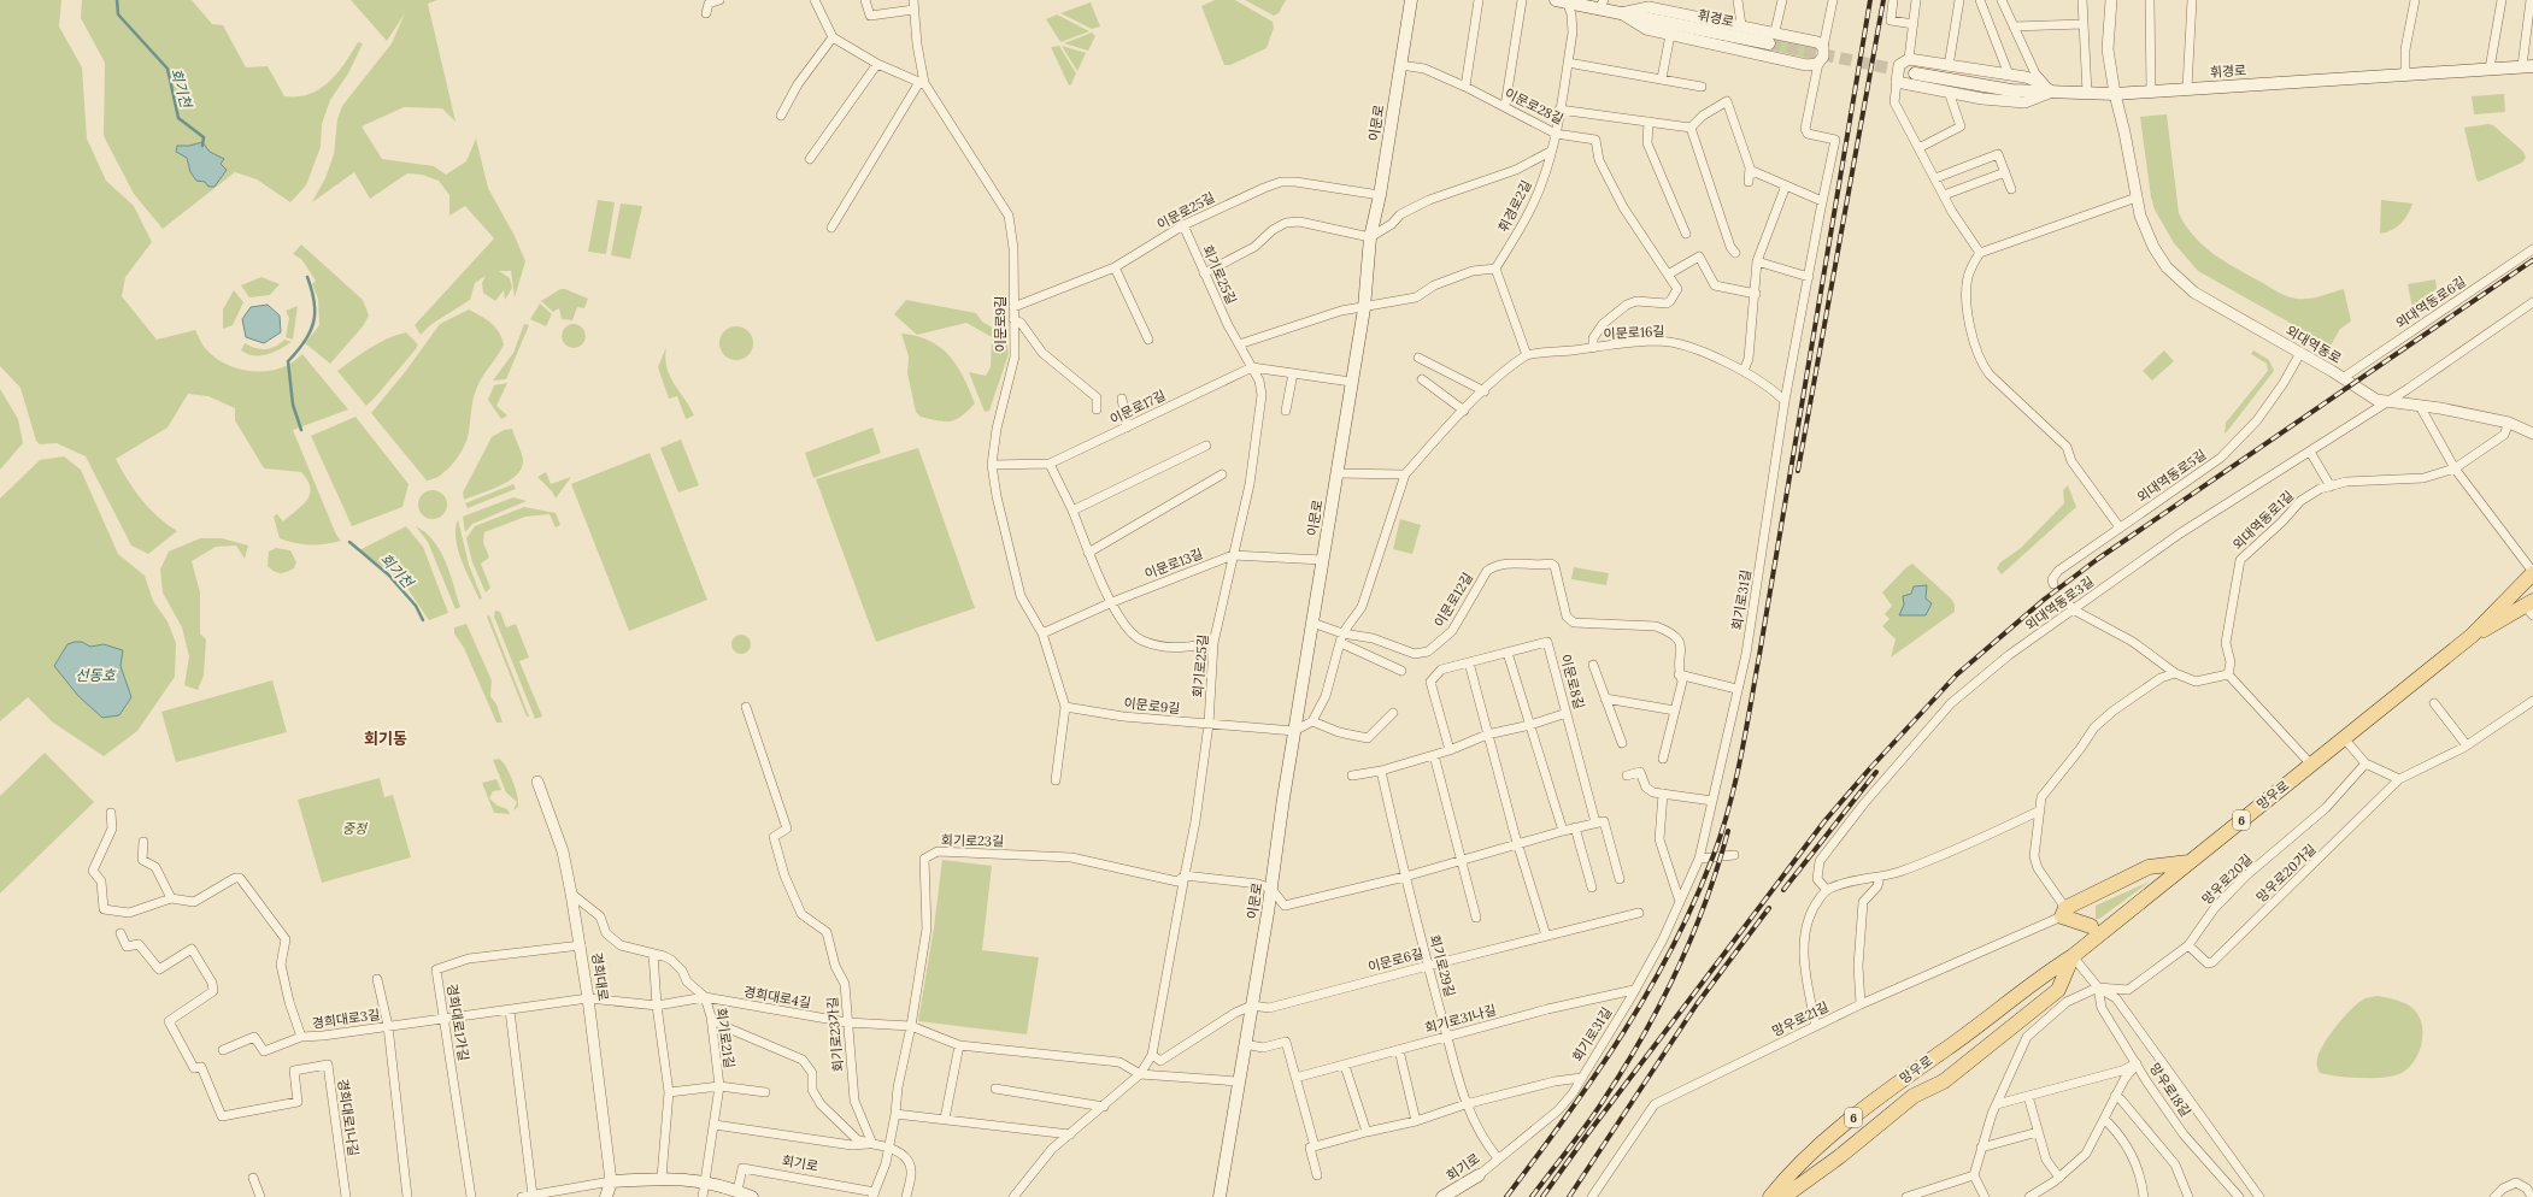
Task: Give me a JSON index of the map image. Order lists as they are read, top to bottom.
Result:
{
  "streets": {
    "main road": [
      "휘경로",
      "이문로",
      "망우로",
      "6",
      "회기로"
    ],
    "street": [
      "이문로28길",
      "휘경로2길",
      "이문로25길",
      "회기로25길",
      "외대역동로6길",
      "이문로9길",
      "이문로16길",
      "외대역동로",
      "이문로17길",
      "외대역동로5길",
      "외대역동로1길",
      "이문로13길",
      "이문로12길",
      "회기로31길",
      "외대역동로3길",
      "이문로8길",
      "회기로23길",
      "망우로20가길",
      "망우로20길",
      "이문로6길",
      "회기로29길",
      "경희대로",
      "경희대로4길",
      "경희대로3길",
      "회기로31나길",
      "망우로21길",
      "경희대로1가길",
      "회기로23가길",
      "회기로21길",
      "망우로18길",
      "경희대로1나길"
    ]
  },
  "crossings": [
    ["휘경로", "휘경로2길"],
    ["휘경로", "외대역동로"],
    ["이문로28길", "이문로"],
    ["이문로28길", "휘경로2길"],
    ["이문로28길", "이문로16길"],
    ["이문로", "이문로25길"],
    ["이문로", "이문로9길"],
    ["이문로", "이문로13길"],
    ["이문로", "이문로12길"],
    ["이문로", "회기로23길"],
    ["이문로", "이문로6길"],
    ["이문로25길", "회기로25길"],
    ["이문로25길", "이문로9길"],
    ["회기로25길", "이문로9길"],
    ["회기로25길", "이문로17길"],
    ["회기로25길", "이문로13길"],
    ["회기로25길", "회기로23길"],
    ["회기로25길", "경희대로4길"],
    ["외대역동로6길", "외대역동로"],
    ["이문로9길", "이문로17길"],
    ["이문로9길", "이문로13길"],
    ["이문로16길", "회기로31길"],
    ["외대역동로", "외대역동로5길"],
    ["외대역동로", "외대역동로1길"],
    ["외대역동로", "외대역동로3길"],
    ["회기로31길", "회기로29길"],
    ["회기로31길", "회기로31나길"],
    ["회기로31길", "회기로"],
    ["회기로23길", "경희대로4길"],
    ["회기로23길", "회기로"],
    ["망우로20가길", "망우로20길"],
    ["망우로20길", "망우로18길"],
    ["이문로6길", "회기로29길"],
    ["회기로29길", "회기로31나길"],
    ["회기로29길", "회기로"],
    ["경희대로", "경희대로4길"],
    ["경희대로", "경희대로3길"],
    ["경희대로", "경희대로1가길"],
    ["경희대로", "회기로21길"],
    ["경희대로4길", "경희대로3길"],
    ["경희대로4길", "회기로23가길"],
    ["경희대로4길", "회기로21길"],
    ["경희대로3길", "경희대로1가길"]
  ],
  "districts": ["회기동"],
  "water": ["회기천", "선동호"],
  "parks": ["중정"]
}
